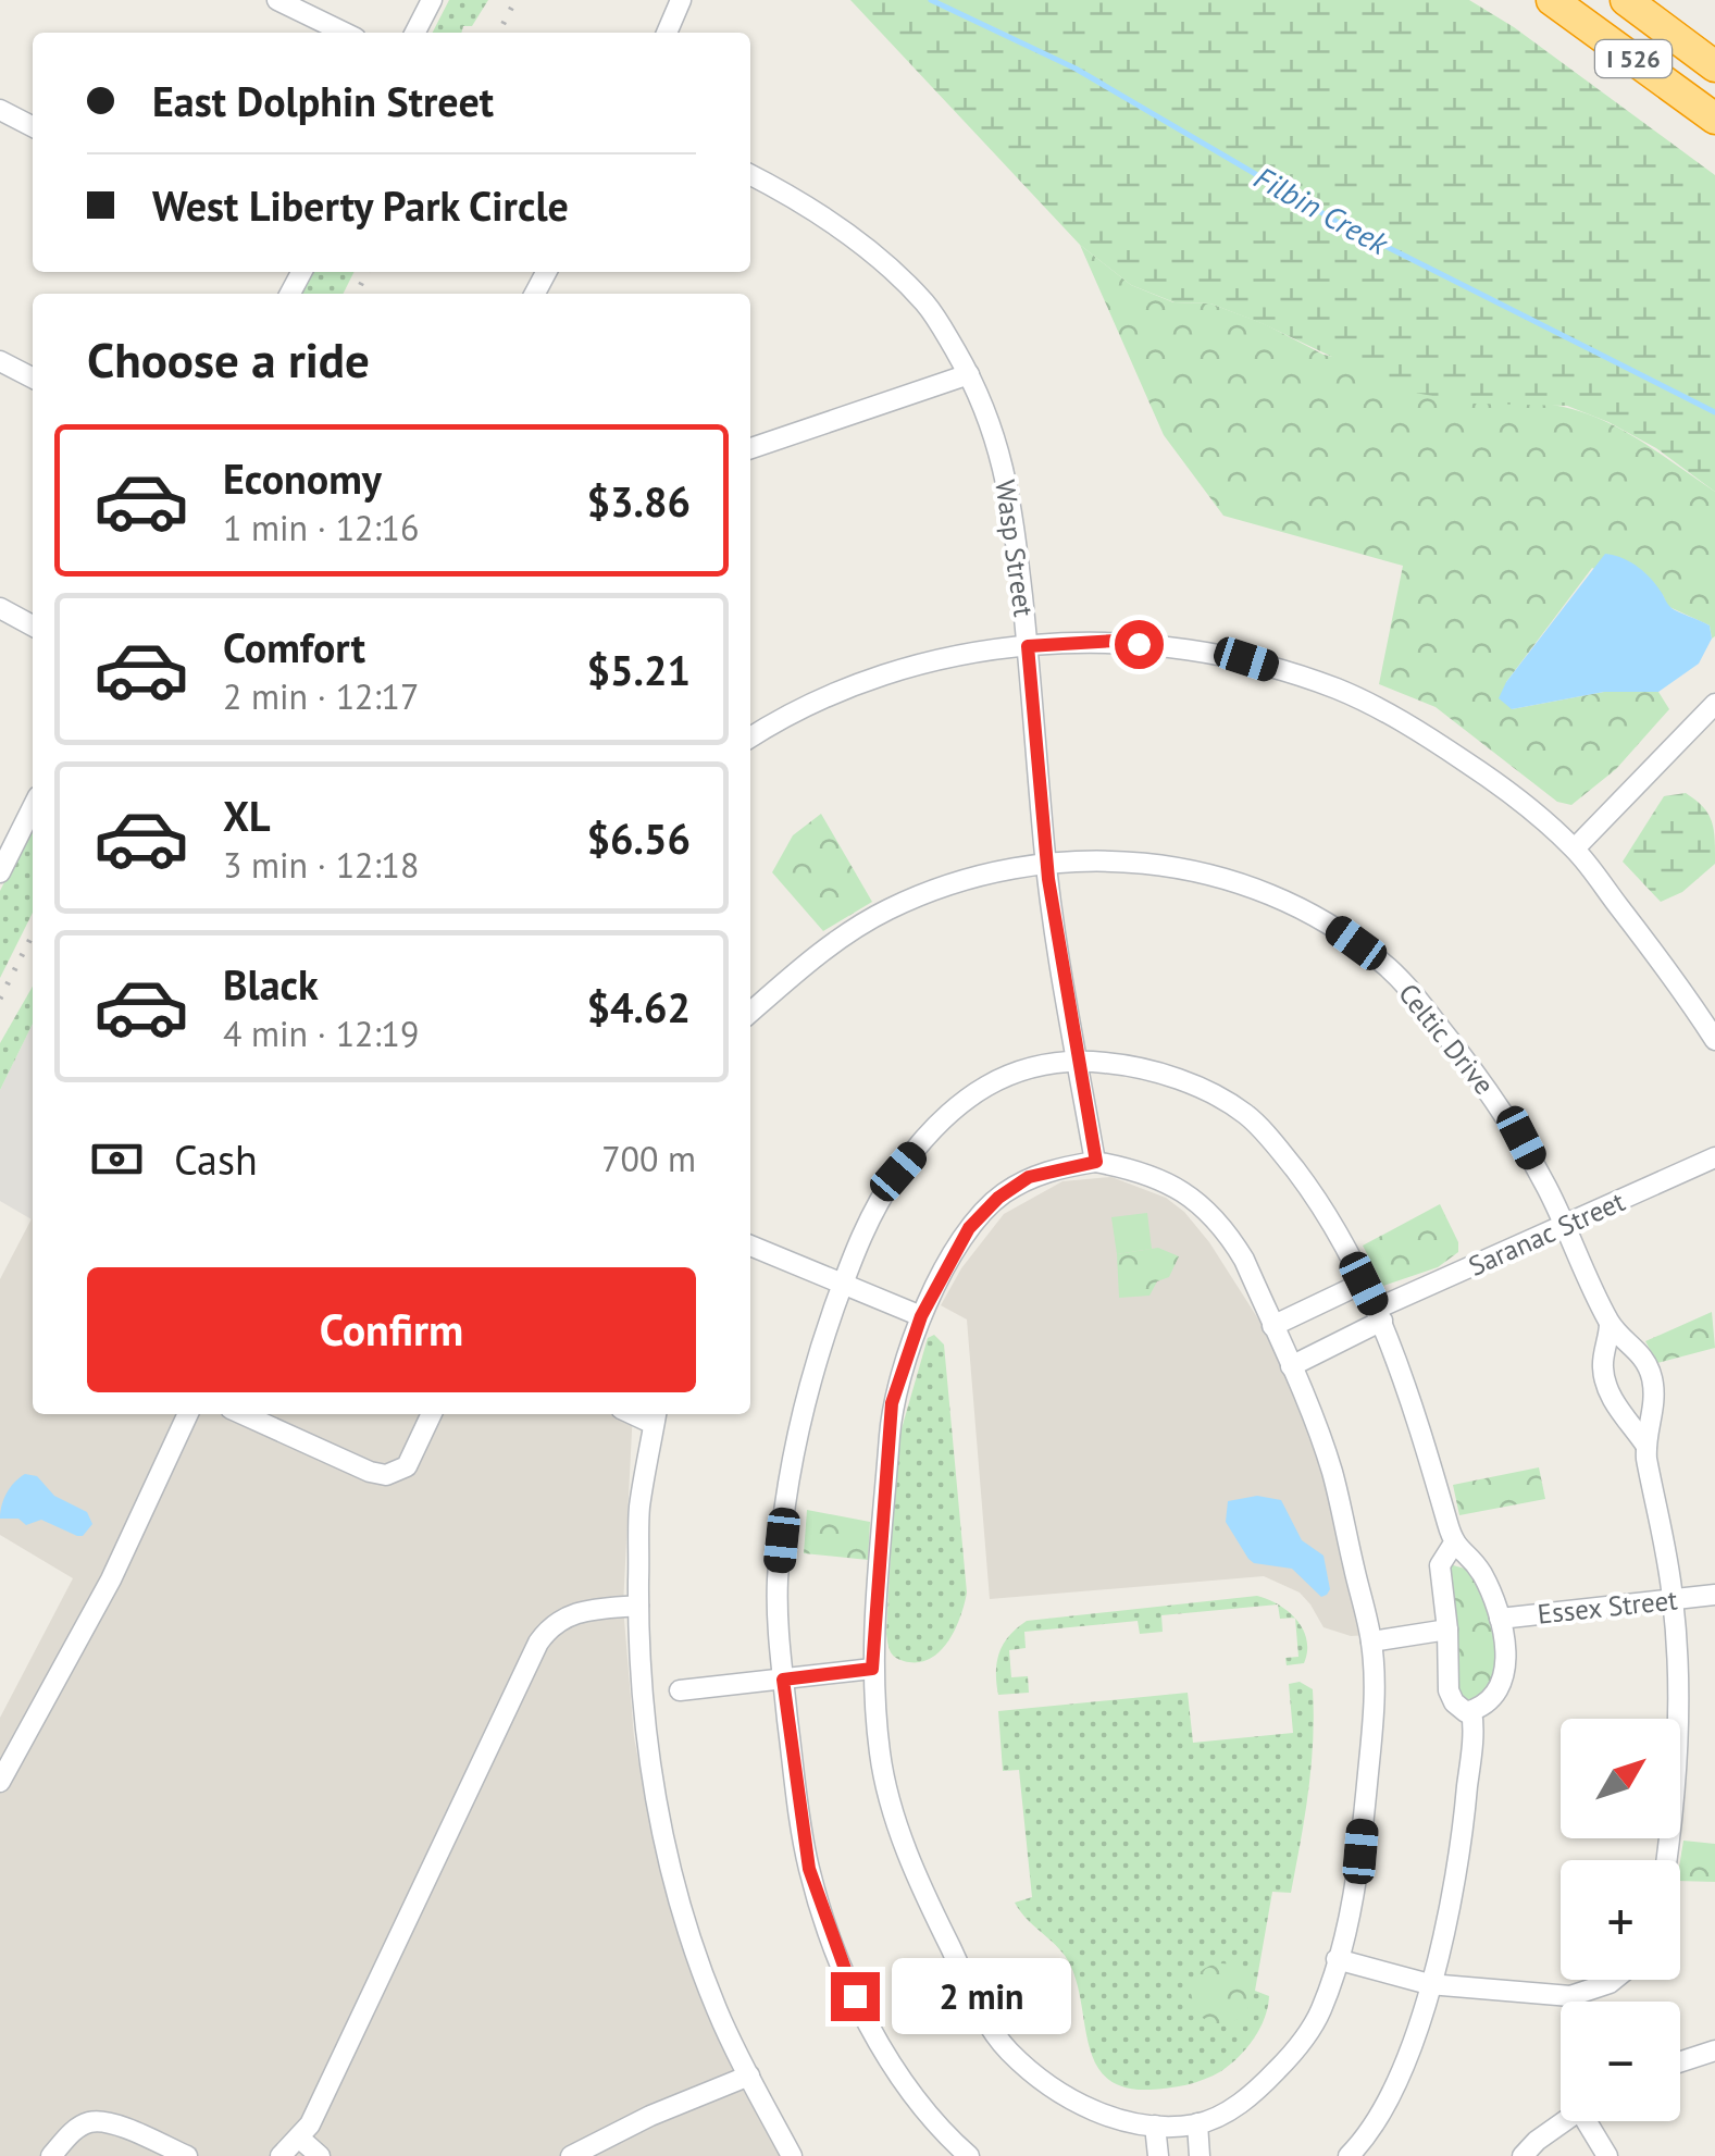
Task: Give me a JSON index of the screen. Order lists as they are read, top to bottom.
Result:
{
  "streets": {
    "highway": ["I 526"],
    "street": [
      "Wasp Street",
      "Celtic Drive",
      "Saranac Street",
      "Essex Street"
    ]
  },
  "crossings": [
    ["Wasp Street", "Celtic Drive"],
    ["Celtic Drive", "Saranac Street"],
    ["Celtic Drive", "Essex Street"]
  ],
  "water": ["Filbin Creek"],
  "north": "top right",
  "page": {
    "banner": ["East Dolphin Street", "West Liberty Park Circle"],
    "heading": "Choose a ride",
    "list": [
      {
        "name": "Economy",
        "note": "1 min · 12:16",
        "value": "$3.86"
      },
      {
        "name": "Comfort",
        "note": "2 min · 12:17",
        "value": "$5.21"
      },
      {
        "name": "XL",
        "note": "3 min · 12:18",
        "value": "$6.56"
      },
      {
        "name": "Black",
        "note": "4 min · 12:19",
        "value": "$4.62"
      }
    ],
    "pay": ["Cash", "700 m"],
    "buttons": "Confirm",
    "map_buttons": ["+", "−"],
    "bubble": "2 min"
  }
}
